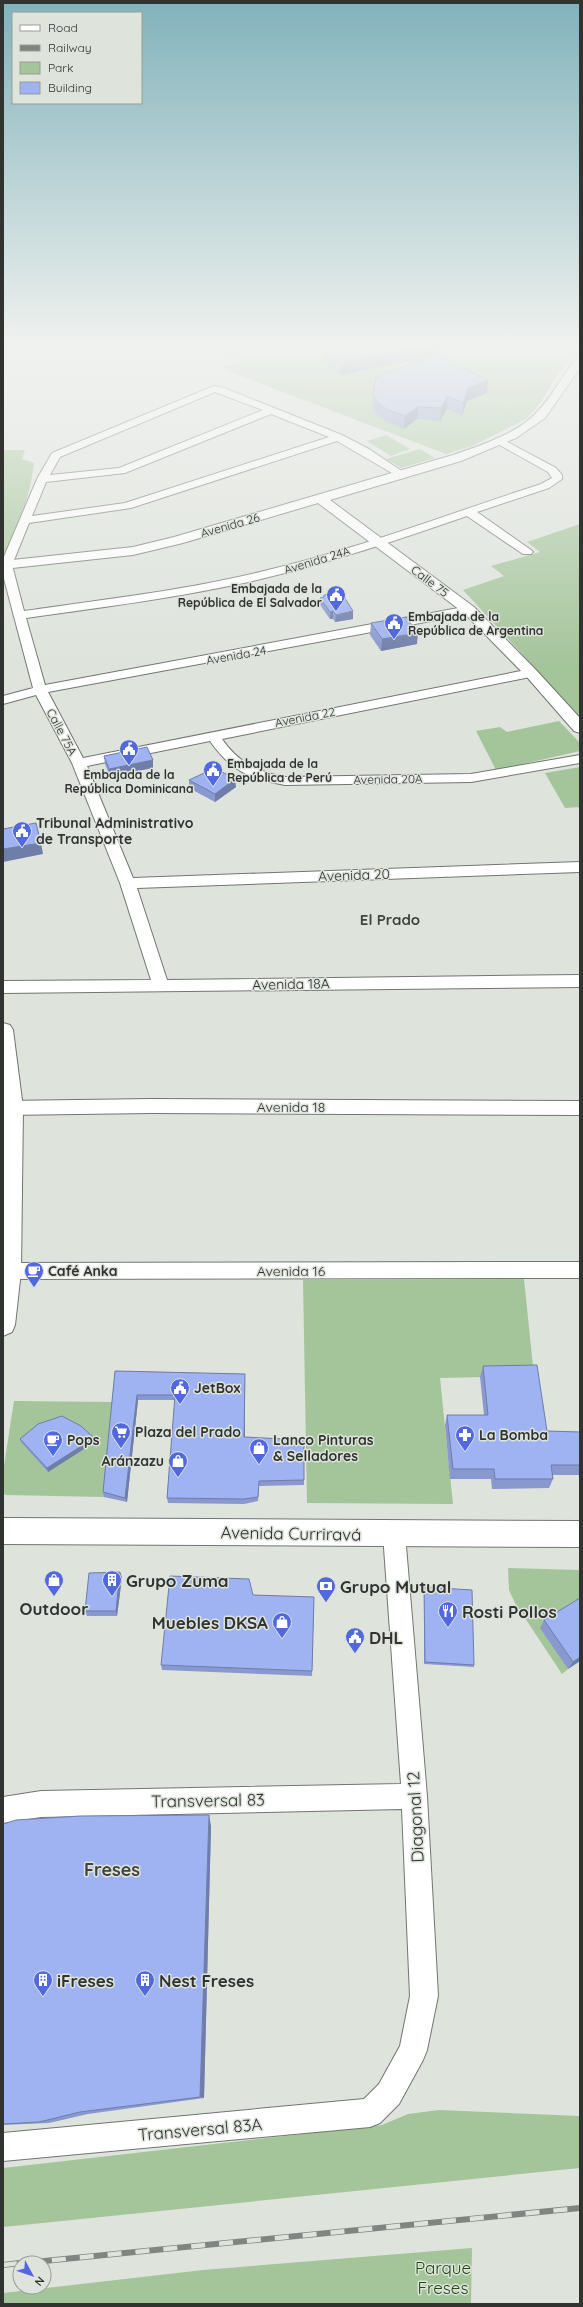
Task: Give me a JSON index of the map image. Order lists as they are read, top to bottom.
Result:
{
  "streets": {
    "main road": ["Avenida 26", "Calle 75", "Avenida Curriravá"],
    "street": [
      "Avenida 24A",
      "Avenida 24",
      "Avenida 22",
      "Calle 75A",
      "Avenida 20A",
      "Avenida 20",
      "Avenida 18A",
      "Avenida 18",
      "Avenida 16",
      "Transversal 83",
      "Diagonal 12",
      "Transversal 83A"
    ]
  },
  "crossings": [
    ["Avenida 26", "Calle 75"],
    ["Avenida 26", "Calle 75A"],
    ["Avenida 24A", "Calle 75"],
    ["Avenida 24A", "Calle 75A"],
    ["Calle 75", "Avenida 24"],
    ["Calle 75", "Avenida 22"],
    ["Avenida 24", "Calle 75A"],
    ["Avenida 22", "Calle 75A"],
    ["Avenida 22", "Avenida 20A"],
    ["Calle 75A", "Avenida 20"],
    ["Calle 75A", "Avenida 18A"],
    ["Avenida Curriravá", "Diagonal 12"],
    ["Transversal 83", "Diagonal 12"],
    ["Diagonal 12", "Transversal 83A"]
  ],
  "districts": ["El Prado", "Freses"],
  "parks": ["Parque Freses"],
  "places": {
    "public building": [
      "Embajada de la República de El Salvador",
      "Embajada de la República de Argentina",
      "Embajada de la República Dominicana",
      "Embajada de la República de Perú",
      "Tribunal Administrativo de Transporte",
      "JetBox",
      "DHL"
    ],
    "cafe": ["Café Anka", "Pops"],
    "supermarket": ["Plaza del Prado"],
    "pharmacy": ["La Bomba"],
    "shop": [
      "Lanco Pinturas & Selladores",
      "Aránzazu",
      "Outdoor",
      "Muebles DKSA"
    ],
    "building": ["Grupo Zuma", "iFreses", "Nest Freses"],
    "bank": ["Grupo Mutual"],
    "restaurant": ["Rosti Pollos"]
  },
  "legend": [
    "Road",
    "Railway",
    "Park",
    "Building"
  ],
  "north": "bottom right"
}
